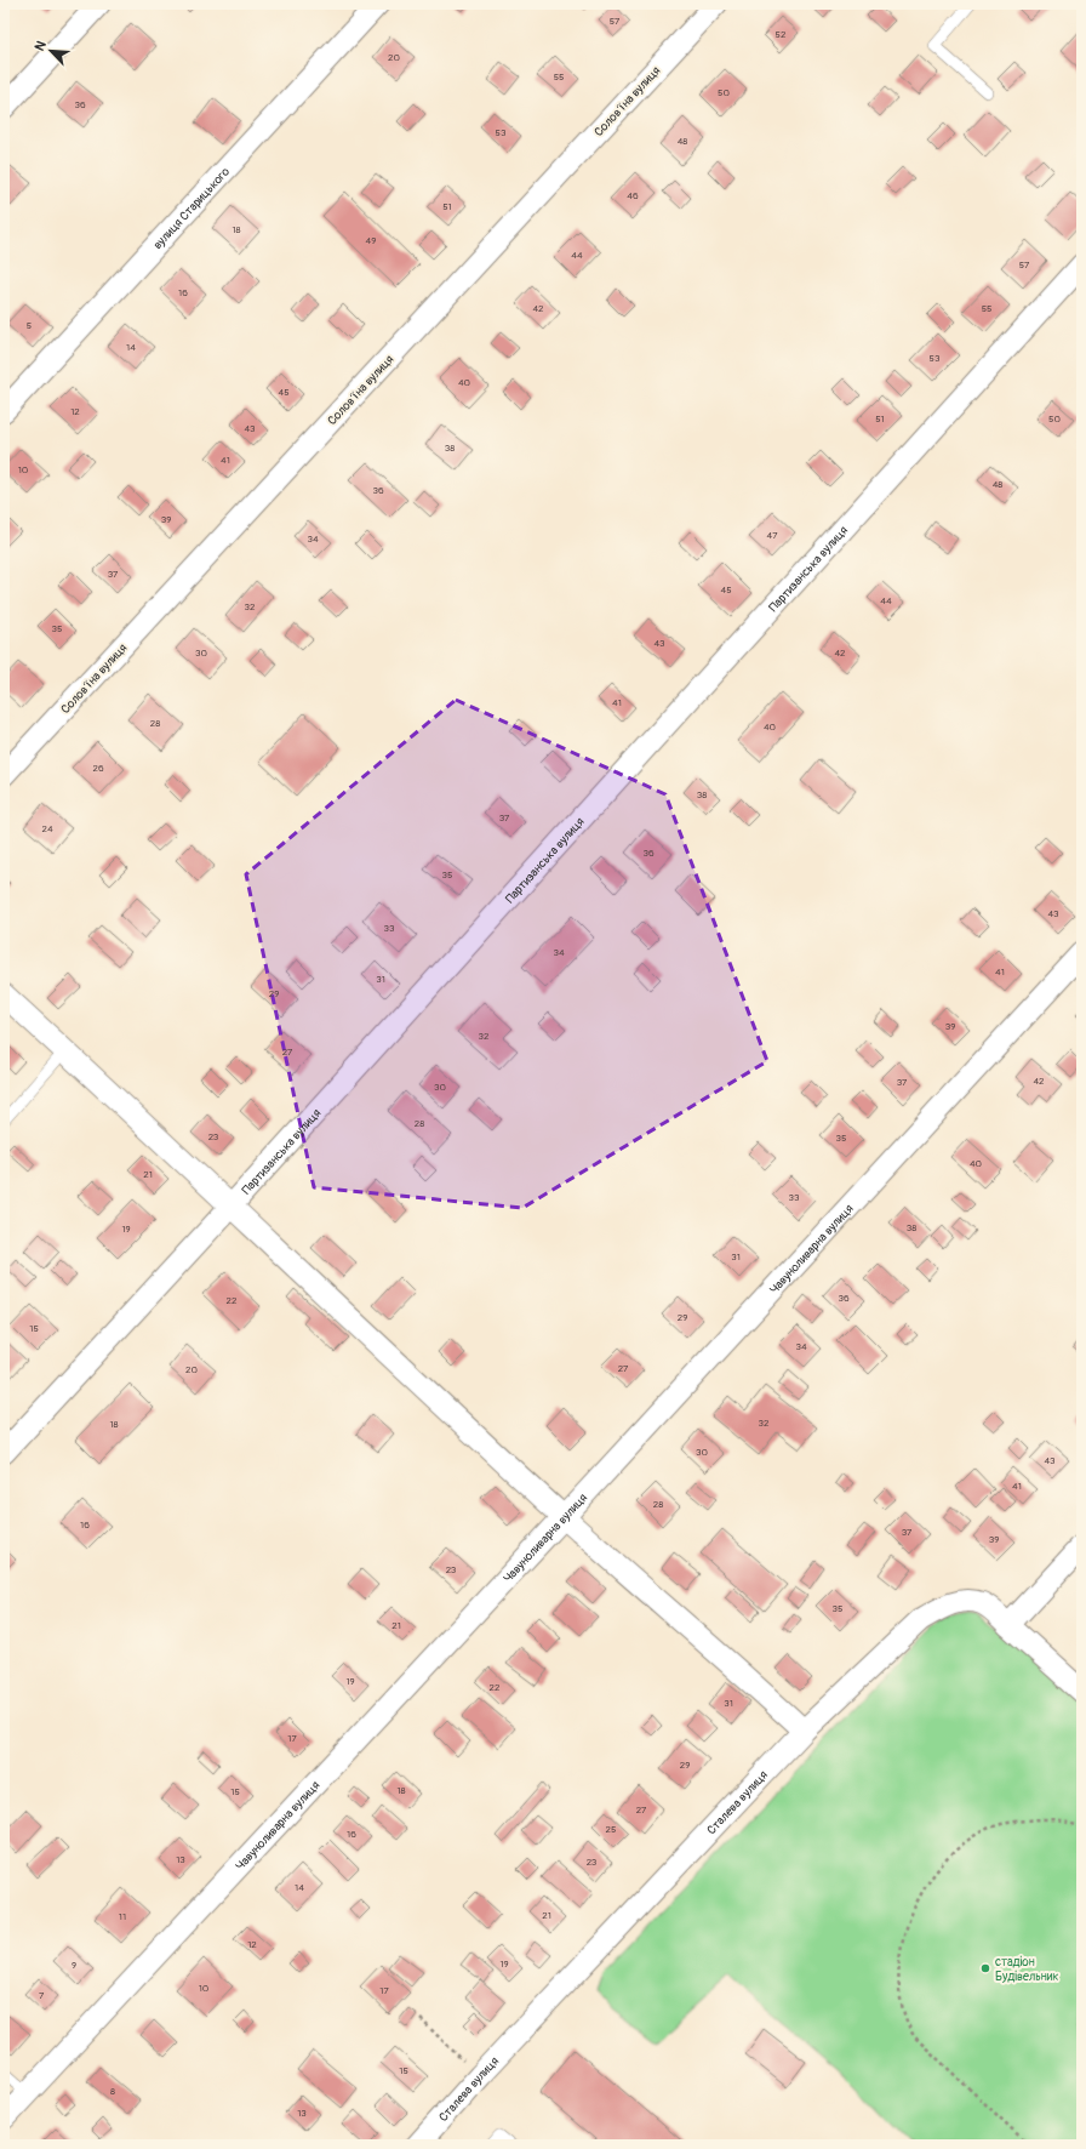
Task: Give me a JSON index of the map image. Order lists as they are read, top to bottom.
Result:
{
  "streets": {
    "street": [
      "Соловʼїна вулиця",
      "вулиця Старицького",
      "Партизанська вулиця",
      "Чавуноливарна вулиця",
      "Сталева вулиця"
    ]
  },
  "places": ["стадіон Будівельник"],
  "house_numbers": [
    "57",
    "52",
    "20",
    "55",
    "50",
    "36",
    "53",
    "48",
    "46",
    "51",
    "18",
    "49",
    "44",
    "57",
    "16",
    "42",
    "55",
    "5",
    "14",
    "53",
    "40",
    "45",
    "12",
    "51",
    "50",
    "43",
    "38",
    "41",
    "10",
    "48",
    "36",
    "39",
    "47",
    "34",
    "37",
    "45",
    "44",
    "32",
    "35",
    "43",
    "30",
    "42",
    "41",
    "28",
    "40",
    "26",
    "38",
    "37",
    "24",
    "36",
    "35",
    "43",
    "33",
    "34",
    "41",
    "31",
    "29",
    "39",
    "32",
    "27",
    "42",
    "37",
    "30",
    "28",
    "23",
    "35",
    "40",
    "21",
    "33",
    "38",
    "19",
    "31",
    "36",
    "22",
    "29",
    "15",
    "34",
    "27",
    "20",
    "32",
    "18",
    "30",
    "43",
    "41",
    "28",
    "16",
    "37",
    "39",
    "23",
    "35",
    "21",
    "19",
    "22",
    "31",
    "17",
    "29",
    "18",
    "15",
    "27",
    "25",
    "16",
    "13",
    "23",
    "14",
    "21",
    "11",
    "12",
    "19",
    "9",
    "10",
    "17",
    "7",
    "15",
    "8",
    "13"
  ],
  "north": "top left"
}
